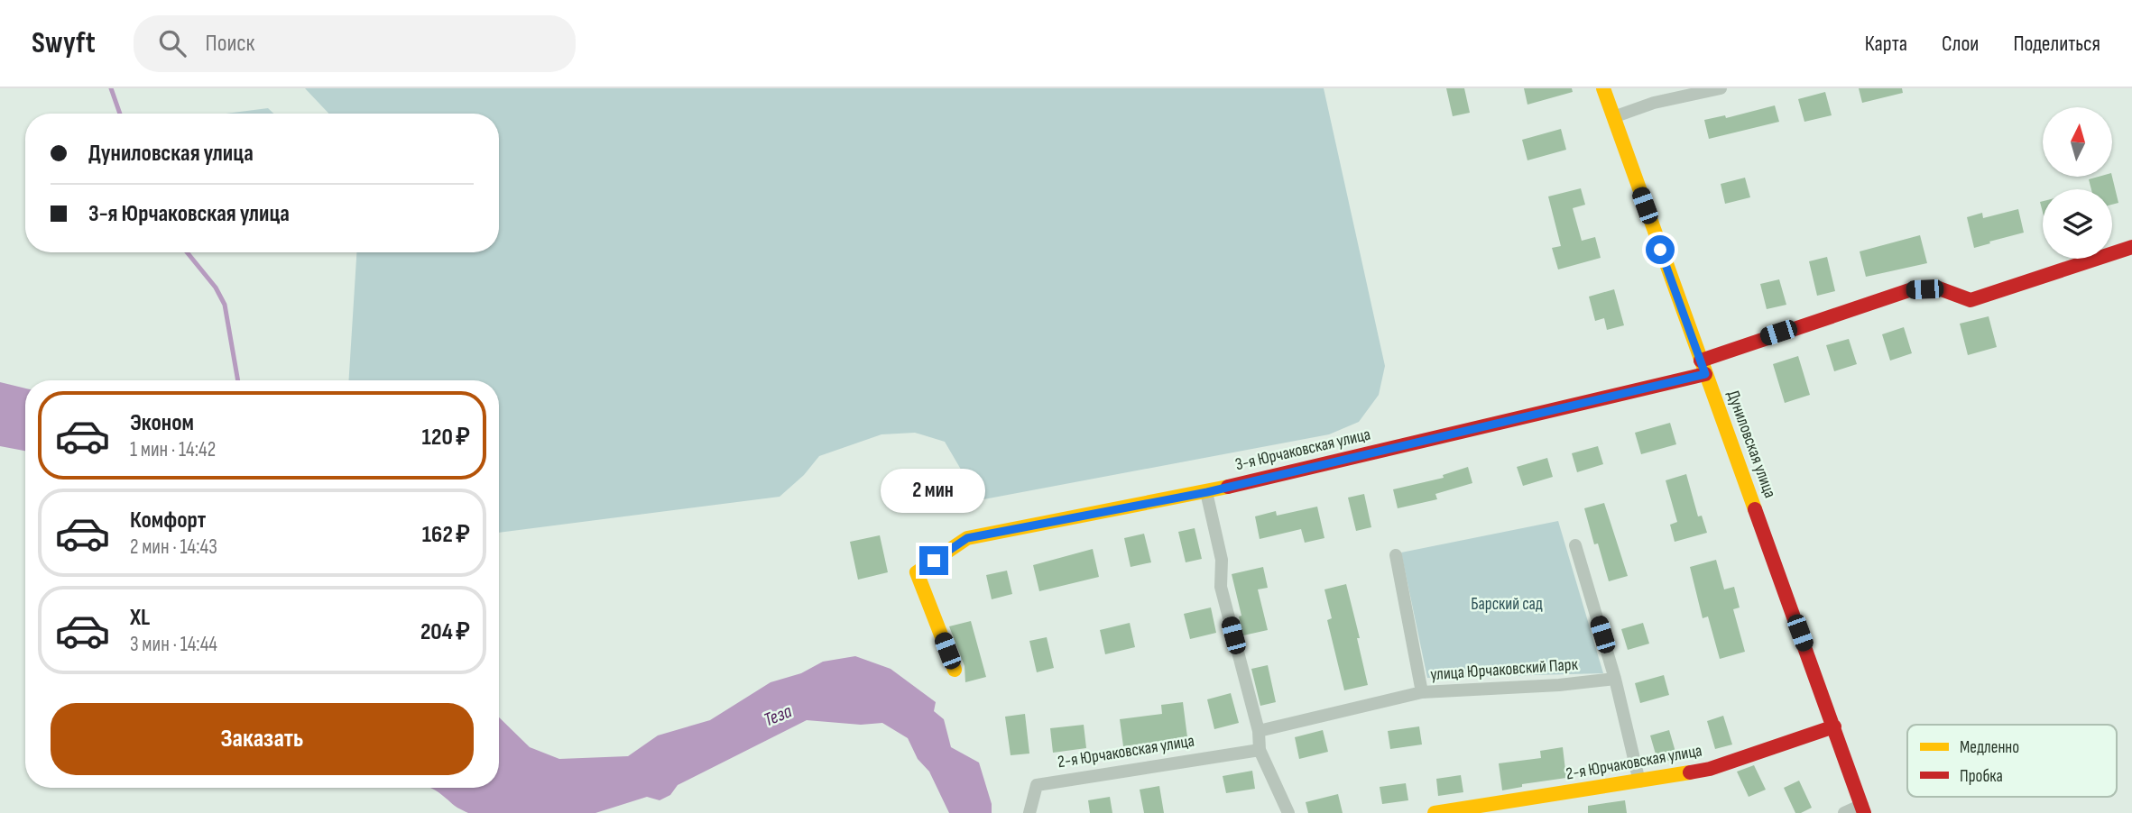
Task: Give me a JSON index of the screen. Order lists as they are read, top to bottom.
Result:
{
  "streets": {
    "street": [
      "Дуниловская улица",
      "3-я Юрчаковская улица",
      "улица Юрчаковский Парк",
      "2-я Юрчаковская улица"
    ]
  },
  "crossings": [
    ["Дуниловская улица", "3-я Юрчаковская улица"],
    ["Дуниловская улица", "2-я Юрчаковская улица"]
  ],
  "water": ["Теза"],
  "parks": ["Барский сад"],
  "legend": ["Медленно", "Пробка"],
  "north": "top",
  "page": {
    "header": "Swyft",
    "search": "Поиск",
    "nav": ["Карта", "Слои", "Поделиться"],
    "banner": ["Дуниловская улица", "3-я Юрчаковская улица"],
    "list": [
      {
        "name": "Эконом",
        "note": "1 мин · 14:42",
        "value": "120 ₽"
      },
      {
        "name": "Комфорт",
        "note": "2 мин · 14:43",
        "value": "162 ₽"
      },
      {
        "name": "XL",
        "note": "3 мин · 14:44",
        "value": "204 ₽"
      }
    ],
    "bubble": "2 мин",
    "buttons": "Заказать"
  }
}
